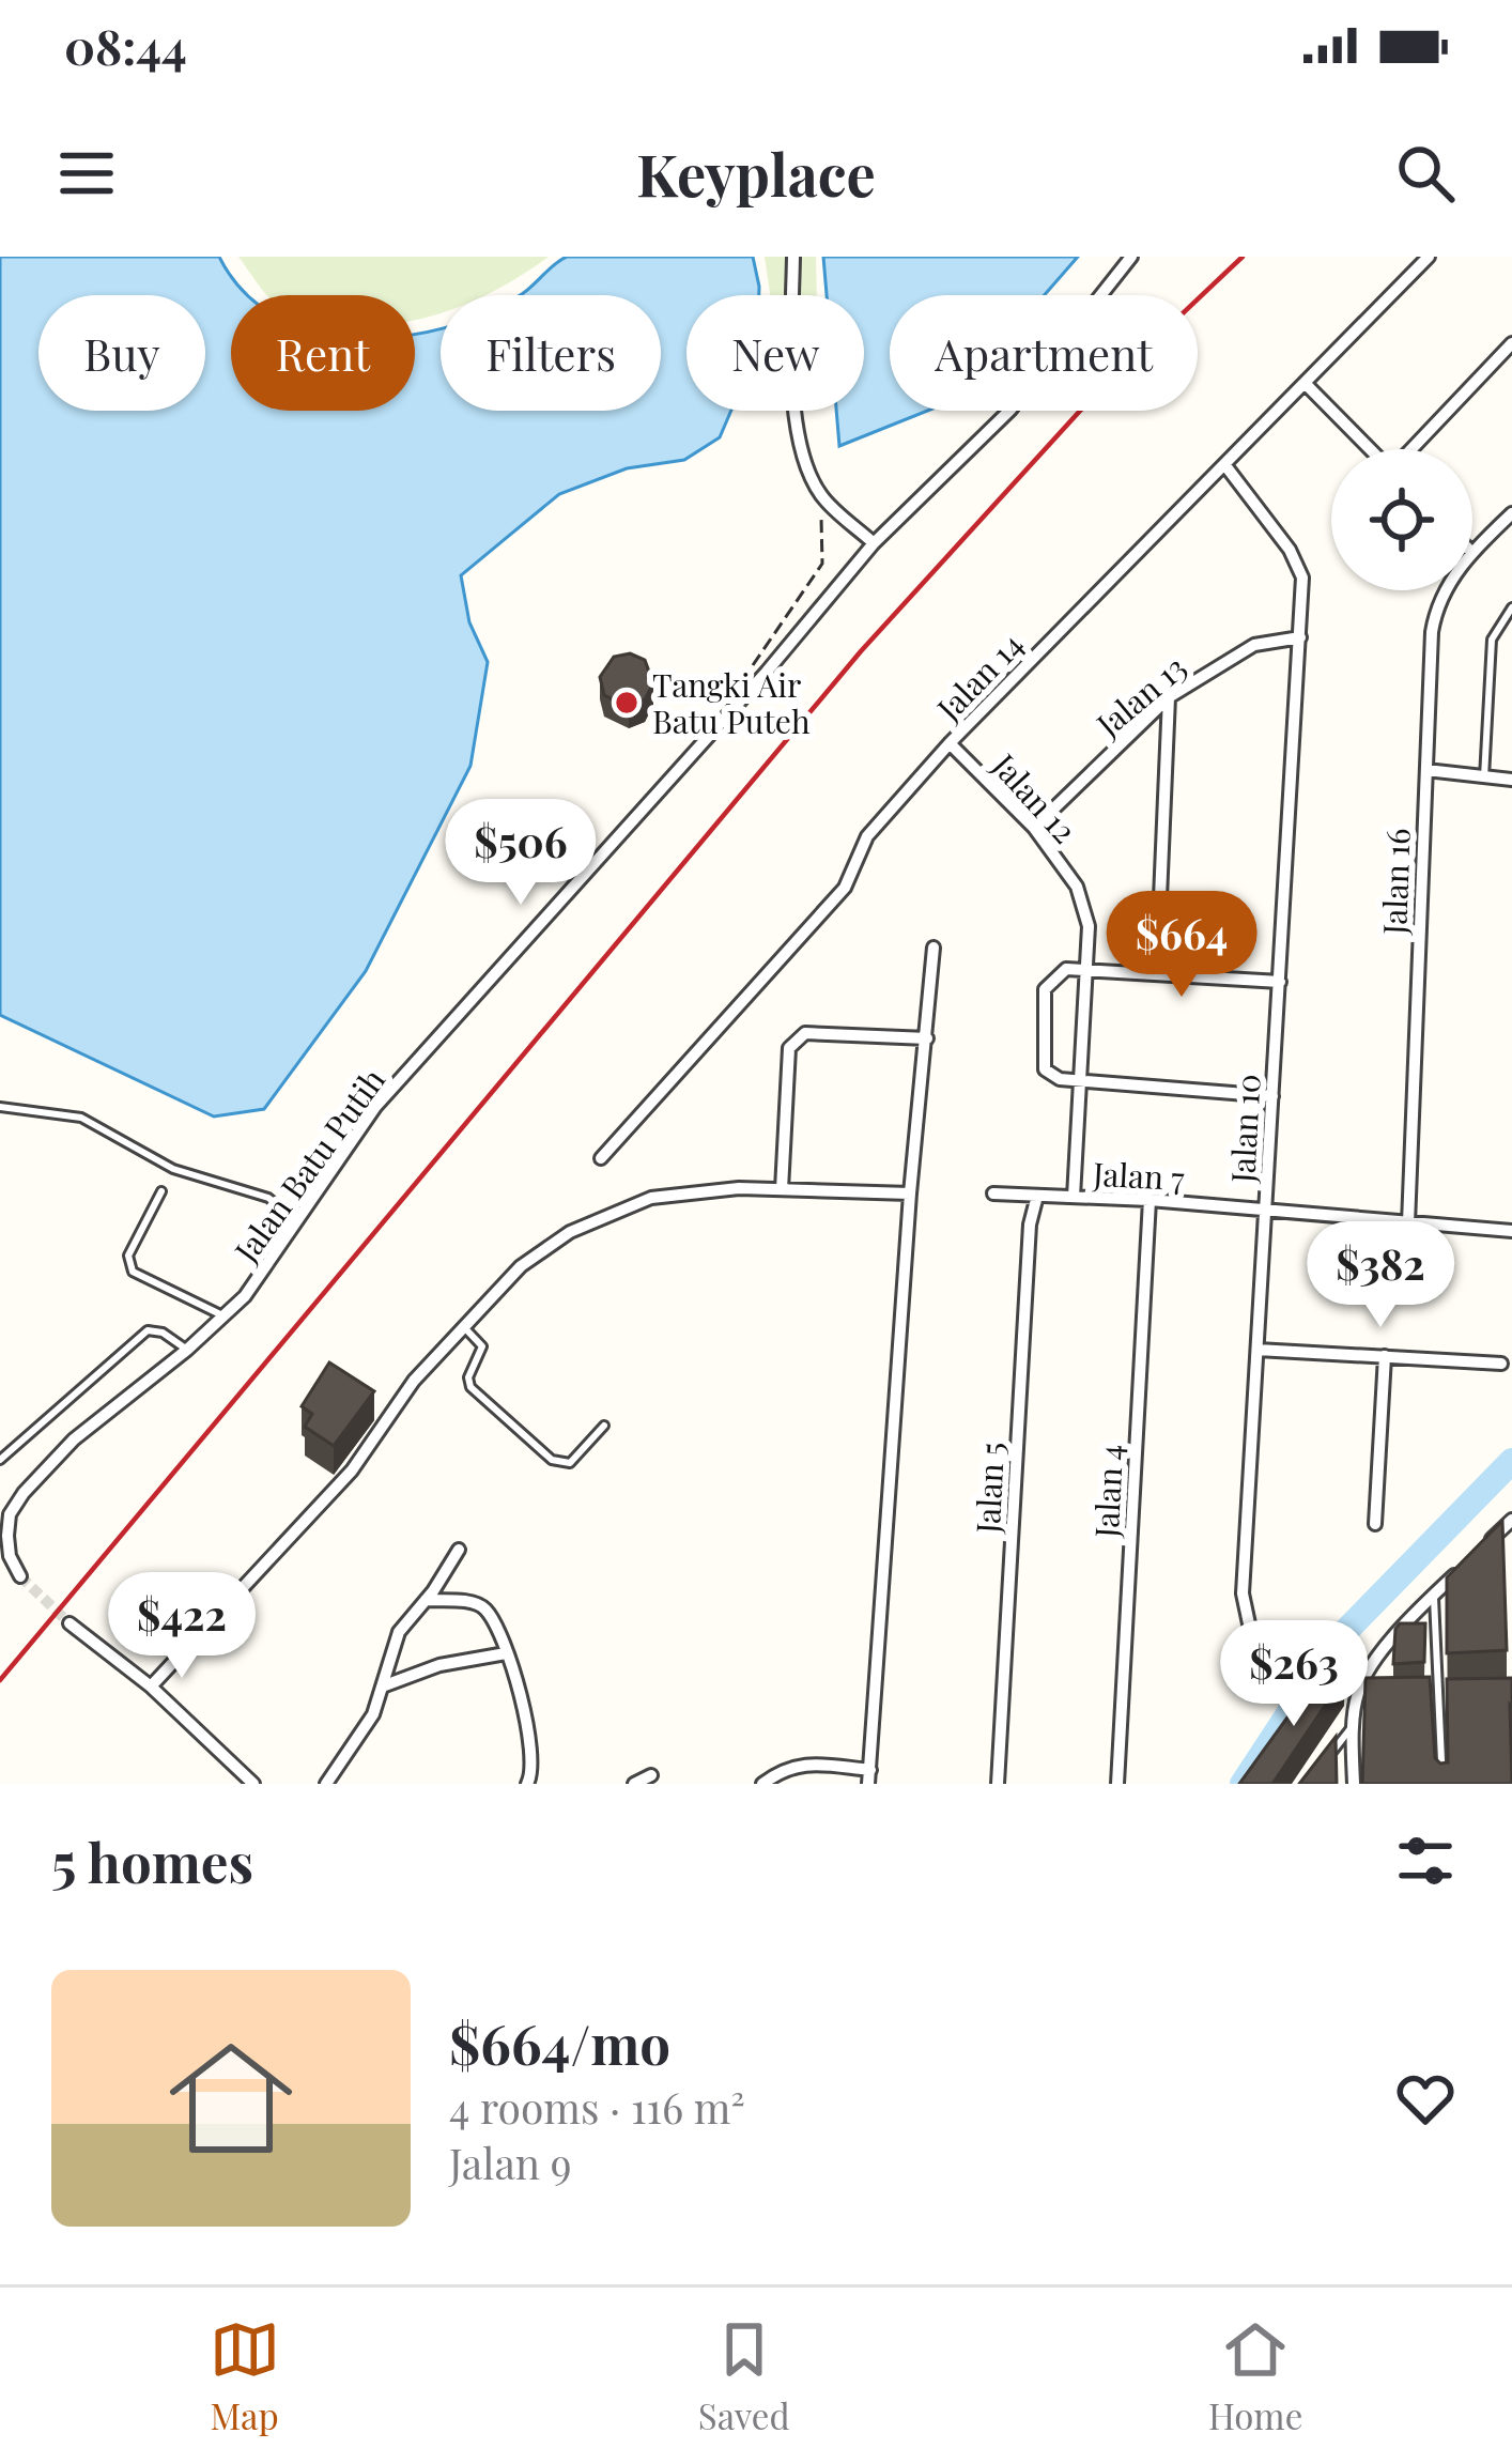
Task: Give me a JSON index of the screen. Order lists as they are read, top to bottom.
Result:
{
  "streets": {
    "street": [
      "Jalan 14",
      "Jalan 13",
      "Jalan 12",
      "Jalan 16",
      "Jalan 10",
      "Jalan Batu Putih",
      "Jalan 7",
      "Jalan 5",
      "Jalan 4"
    ]
  },
  "crossings": [
    ["Jalan 14", "Jalan 12"],
    ["Jalan 14", "Jalan 10"],
    ["Jalan 13", "Jalan 12"],
    ["Jalan 13", "Jalan 10"],
    ["Jalan 12", "Jalan 7"],
    ["Jalan 16", "Jalan 7"],
    ["Jalan 10", "Jalan 7"],
    ["Jalan 7", "Jalan 5"],
    ["Jalan 7", "Jalan 4"]
  ],
  "places": ["Tangki Air Batu Puteh"],
  "page": {
    "status": "08:44",
    "header": "Keyplace",
    "chip": [
      "Buy",
      "Rent",
      "Filters",
      "New",
      "Apartment"
    ],
    "price": [
      "$506",
      "$664",
      "$382",
      "$422",
      "$263"
    ],
    "heading": "5 homes",
    "list": [
      {
        "name": "$664/mo",
        "note": "4 rooms · 116 m² · Jalan 9"
      }
    ],
    "tabs": ["Map", "Saved", "Home"]
  }
}
